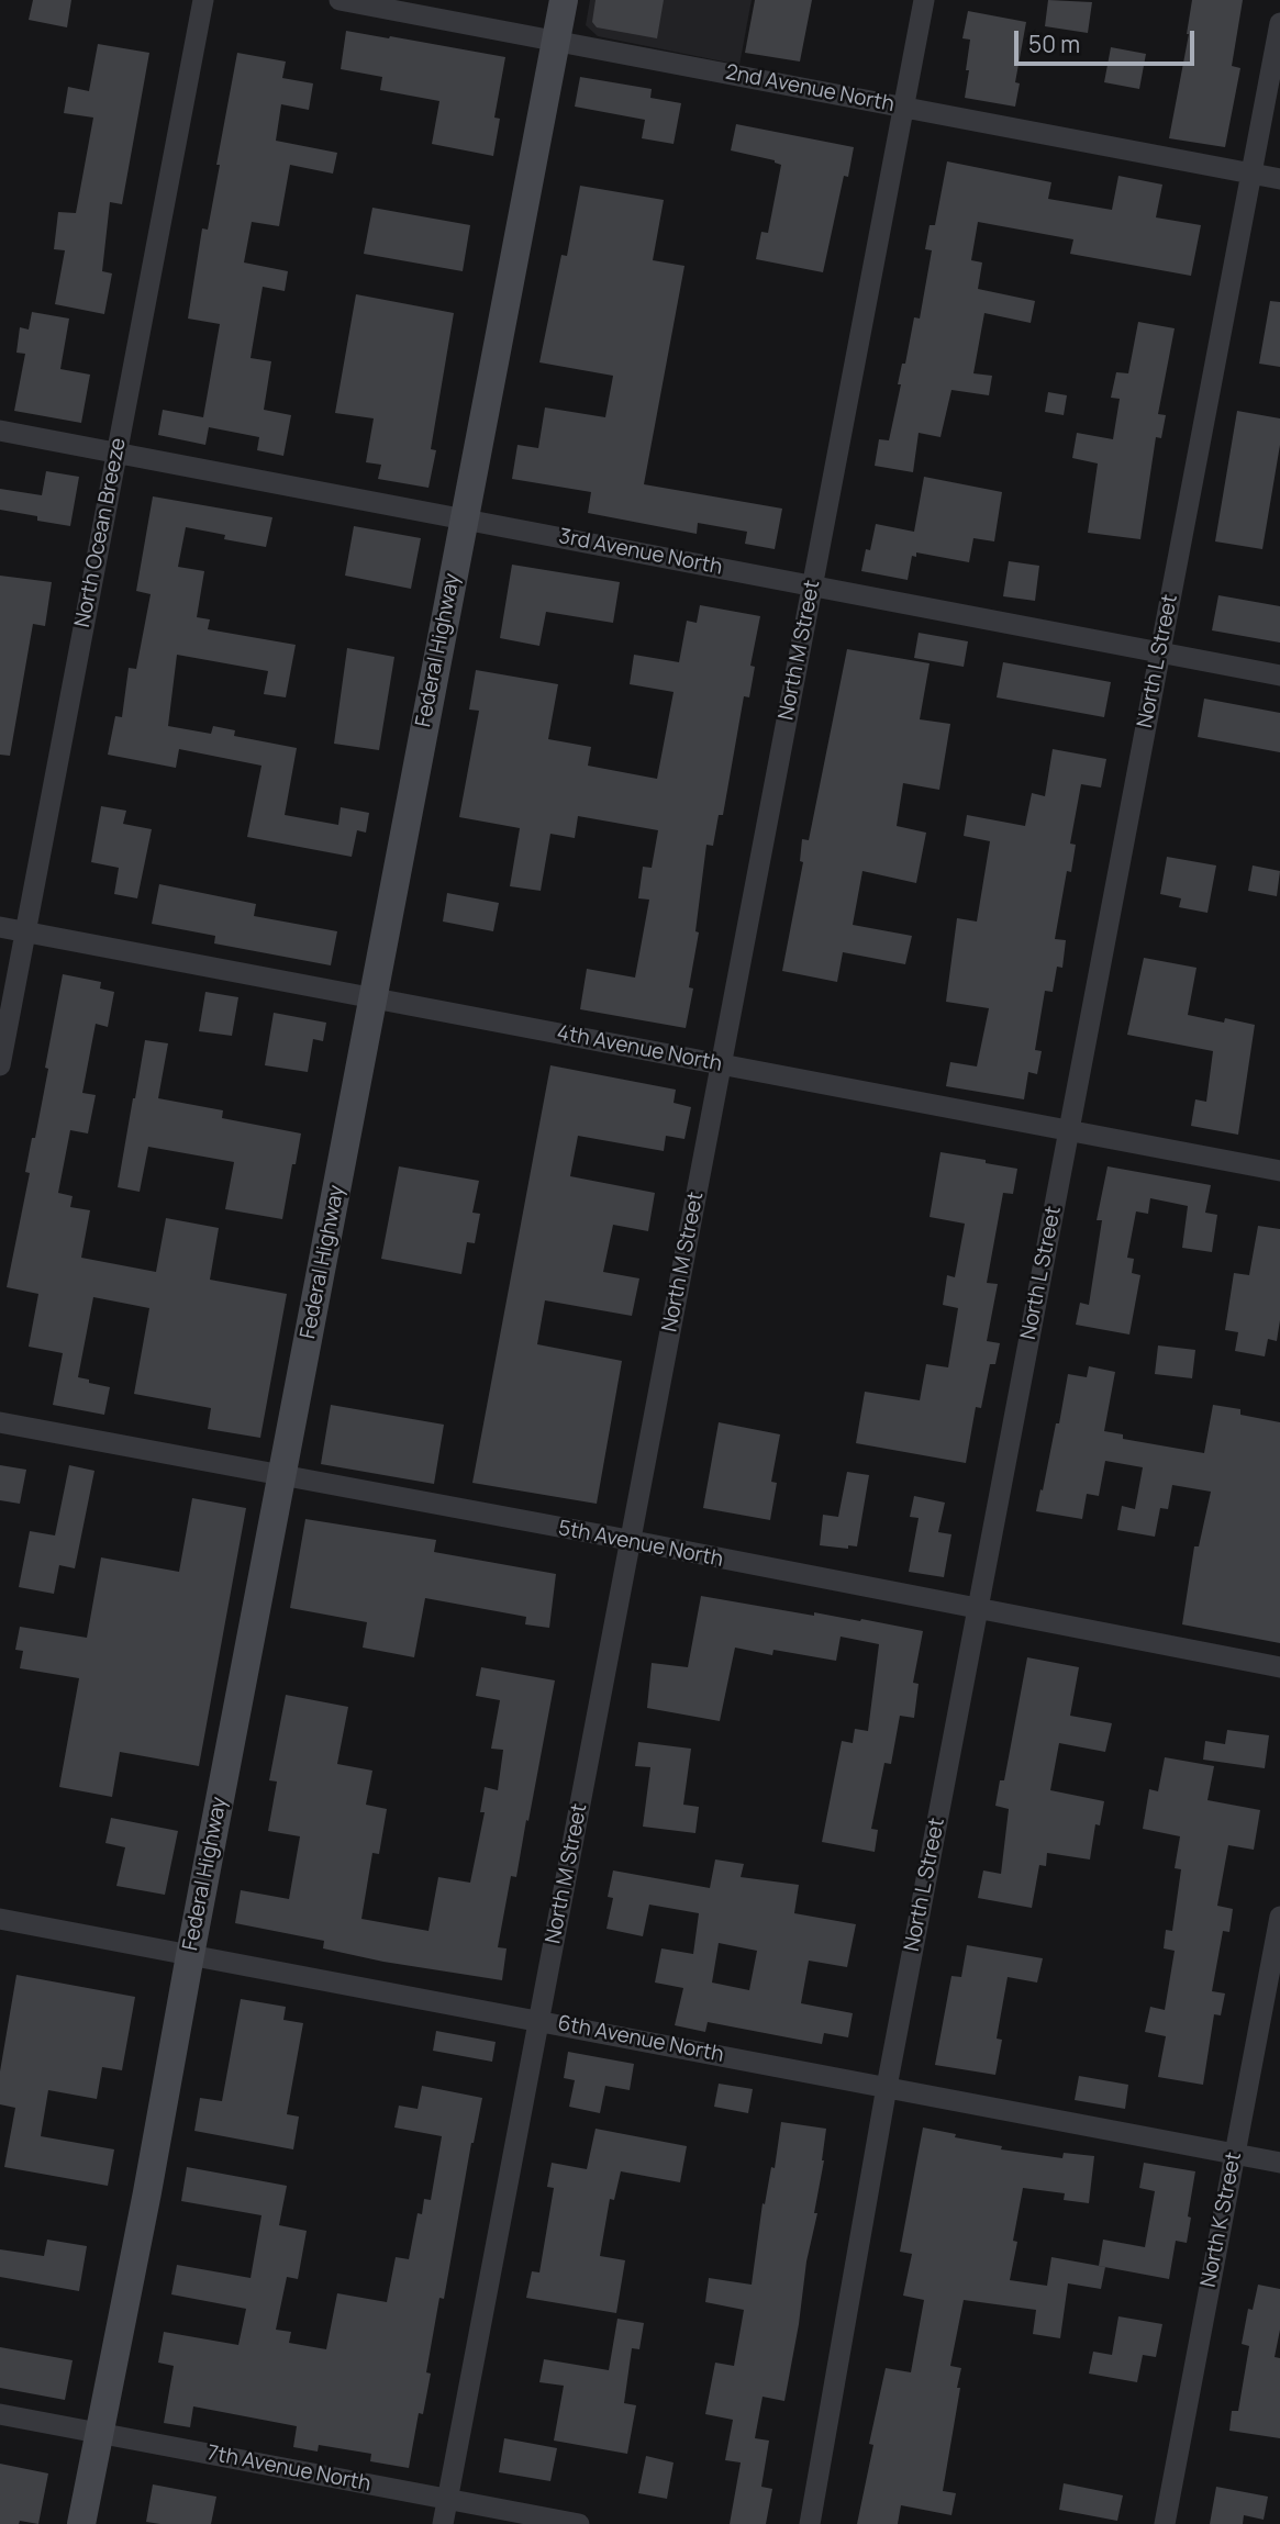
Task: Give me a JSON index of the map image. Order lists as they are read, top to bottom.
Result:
{
  "streets": {
    "main road": ["Federal Highway"],
    "street": [
      "2nd Avenue North",
      "North Ocean Breeze",
      "3rd Avenue North",
      "North M Street",
      "North L Street",
      "4th Avenue North",
      "5th Avenue North",
      "6th Avenue North",
      "North K Street",
      "7th Avenue North"
    ]
  },
  "crossings": [
    ["2nd Avenue North", "Federal Highway"],
    ["2nd Avenue North", "North M Street"],
    ["2nd Avenue North", "North L Street"],
    ["North Ocean Breeze", "3rd Avenue North"],
    ["North Ocean Breeze", "4th Avenue North"],
    ["3rd Avenue North", "Federal Highway"],
    ["3rd Avenue North", "North M Street"],
    ["3rd Avenue North", "North L Street"],
    ["Federal Highway", "4th Avenue North"],
    ["Federal Highway", "5th Avenue North"],
    ["Federal Highway", "6th Avenue North"],
    ["Federal Highway", "7th Avenue North"],
    ["North M Street", "4th Avenue North"],
    ["North M Street", "5th Avenue North"],
    ["North M Street", "6th Avenue North"],
    ["North M Street", "7th Avenue North"],
    ["North L Street", "4th Avenue North"],
    ["North L Street", "5th Avenue North"],
    ["North L Street", "6th Avenue North"],
    ["6th Avenue North", "North K Street"]
  ],
  "scale_bar": "50 m"
}
